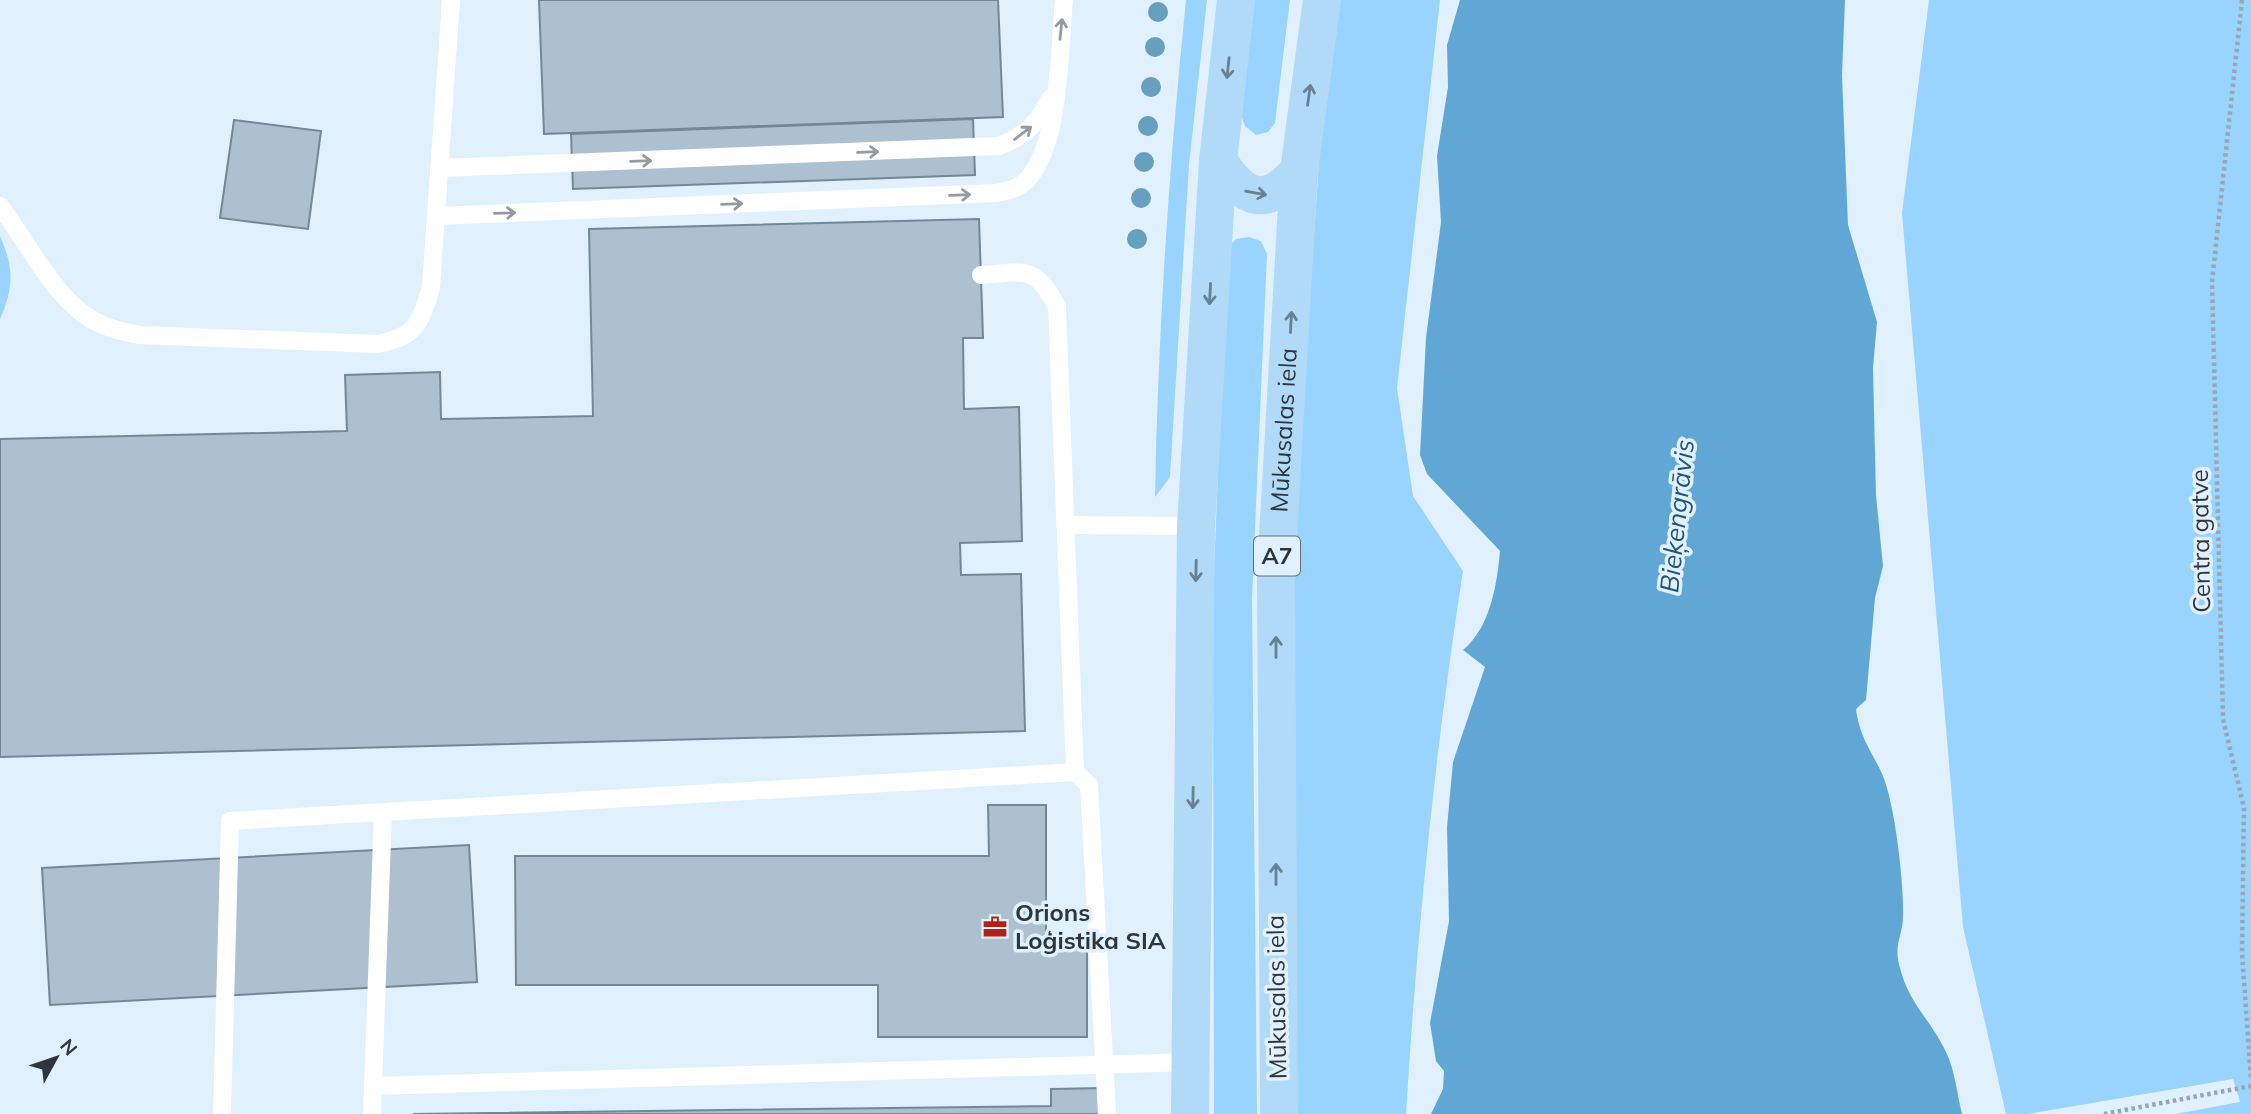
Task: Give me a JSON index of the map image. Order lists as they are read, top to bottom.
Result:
{
  "streets": {
    "highway": ["Mūkusalas iela", "A7"],
    "path": ["Centra gatve"]
  },
  "water": ["Bieķengrāvis"],
  "places": {
    "office": ["Orions Loģistika SIA"]
  },
  "north": "top right"
}
